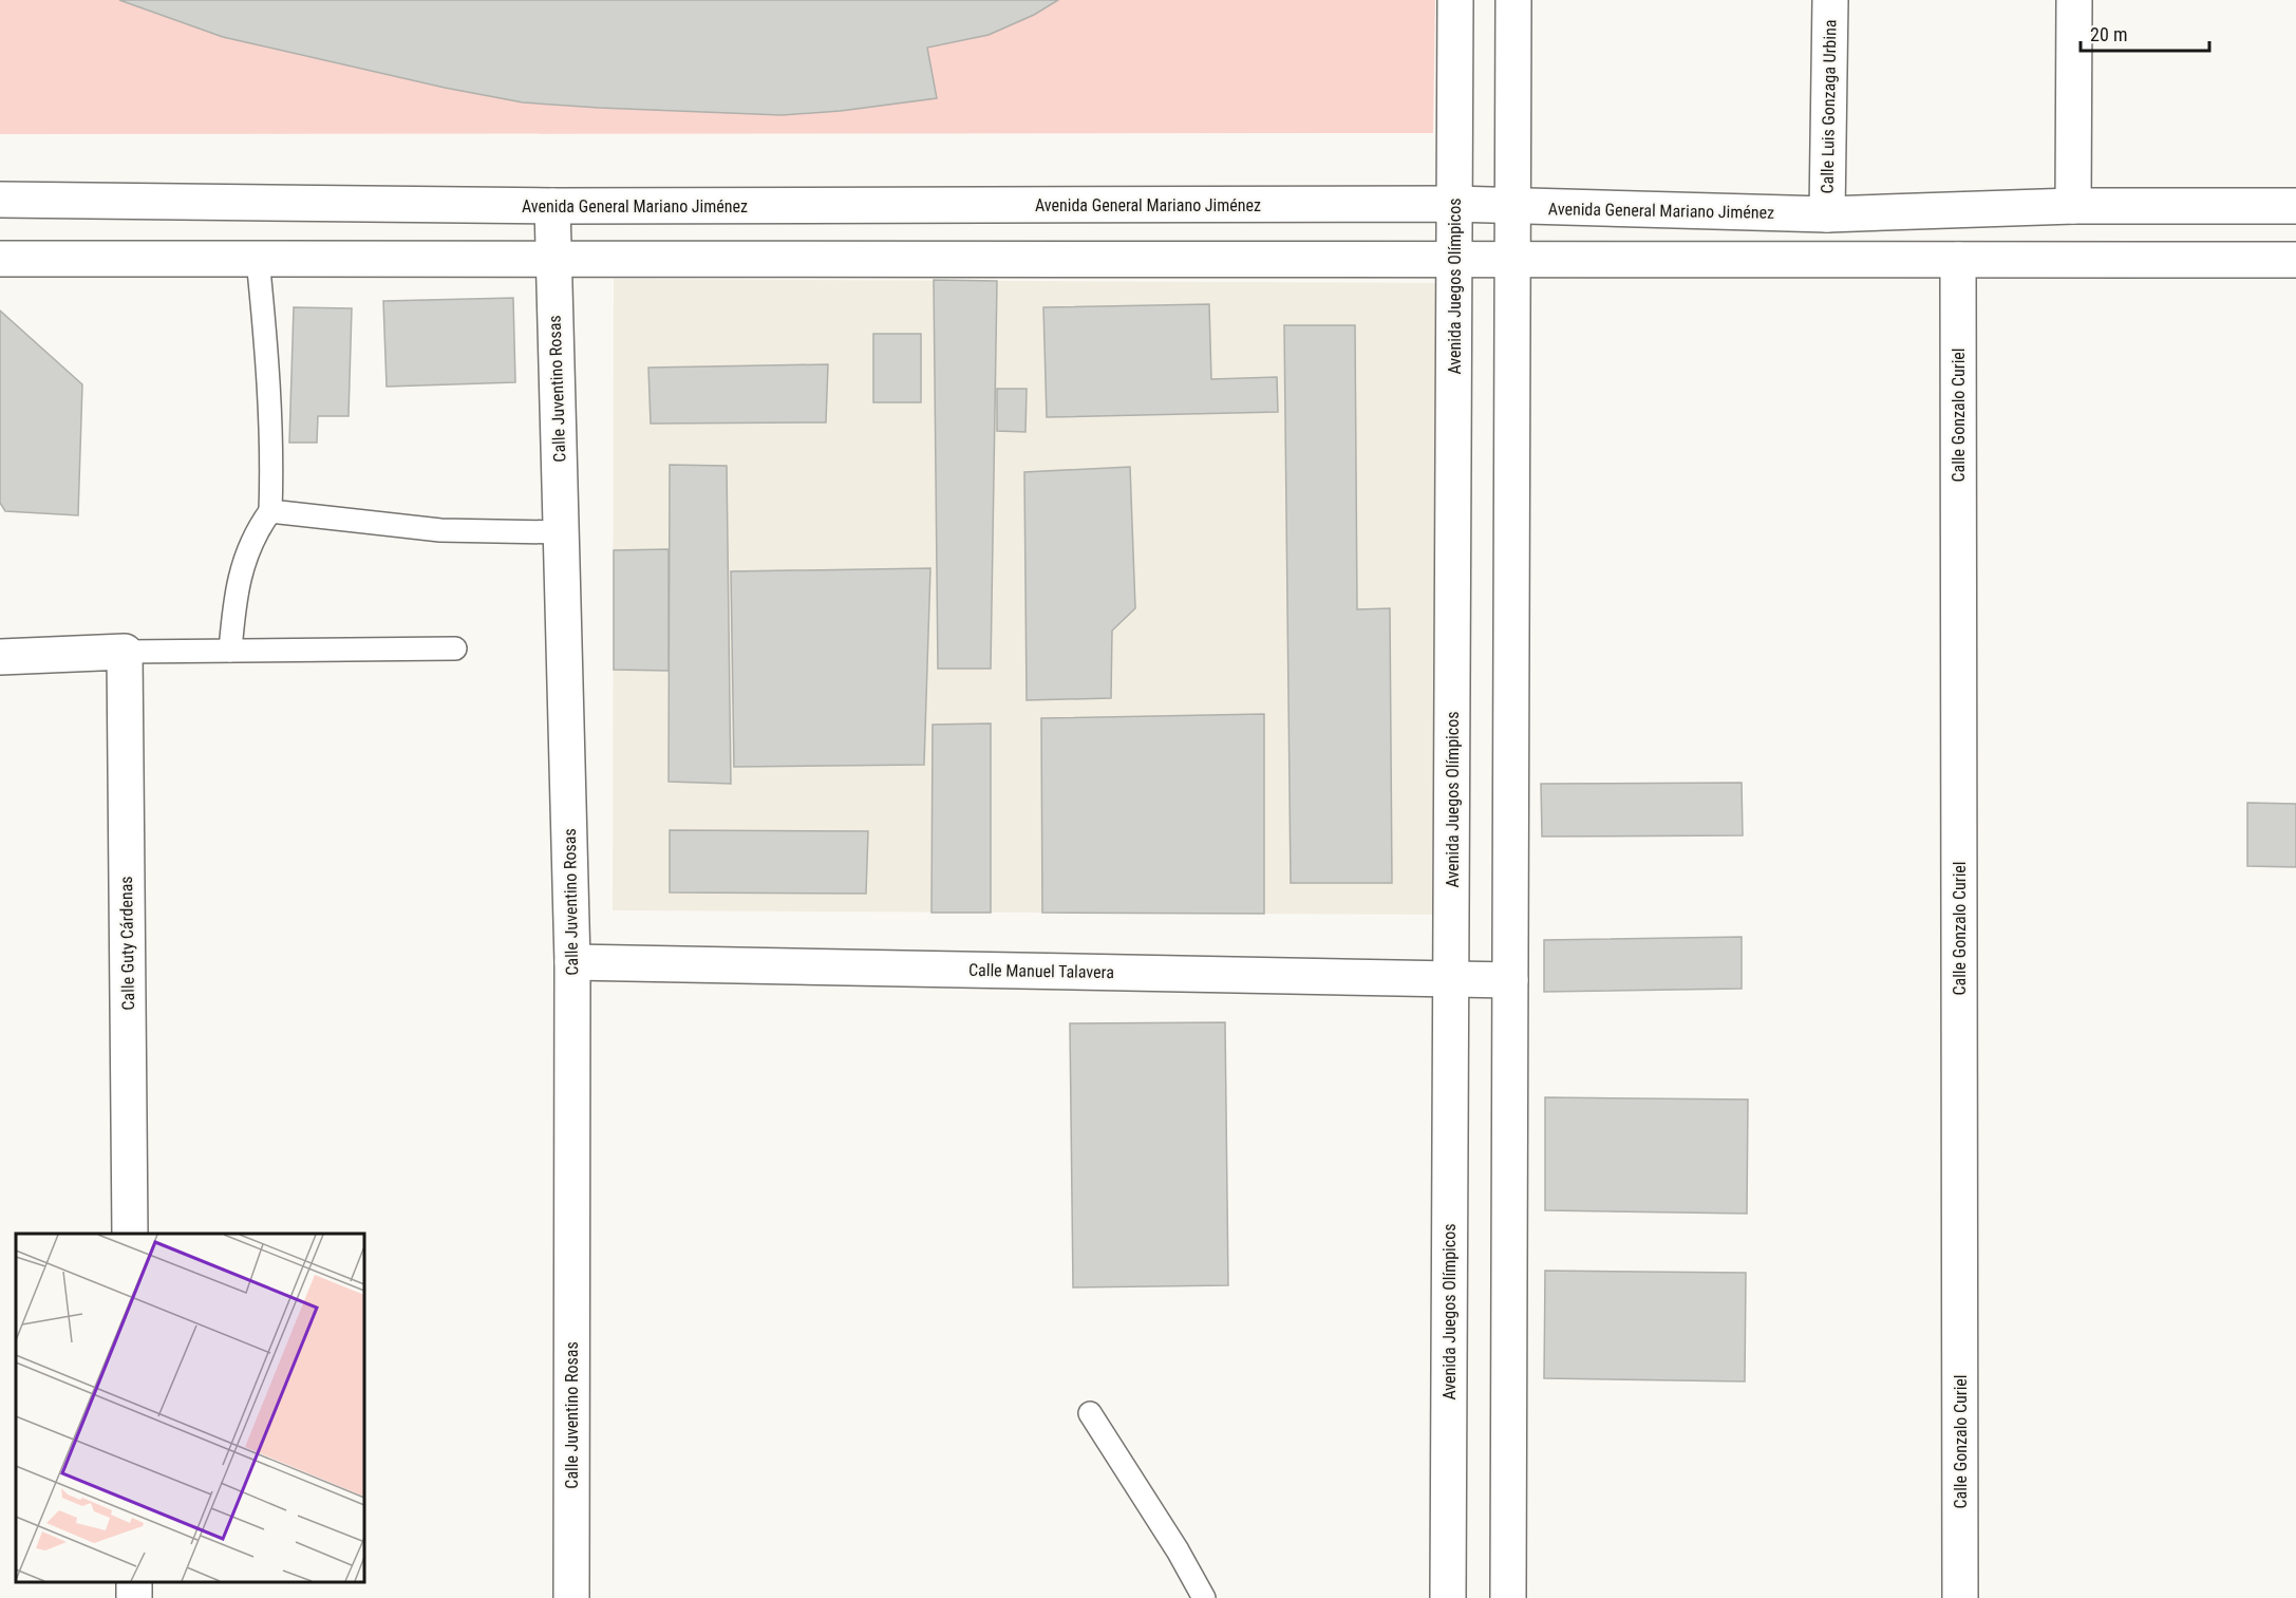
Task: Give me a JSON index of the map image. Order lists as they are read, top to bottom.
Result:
{
  "streets": {
    "street": [
      "Calle Luis Gonzaga Urbina",
      "Avenida General Mariano Jiménez",
      "Avenida Juegos Olímpicos",
      "Calle Juventino Rosas",
      "Calle Gonzalo Curiel",
      "Calle Guty Cárdenas",
      "Calle Manuel Talavera"
    ]
  },
  "crossings": [
    ["Calle Luis Gonzaga Urbina", "Avenida General Mariano Jiménez"],
    ["Avenida General Mariano Jiménez", "Avenida Juegos Olímpicos"],
    ["Avenida General Mariano Jiménez", "Calle Juventino Rosas"],
    ["Avenida Juegos Olímpicos", "Calle Manuel Talavera"],
    ["Calle Juventino Rosas", "Calle Manuel Talavera"]
  ],
  "scale_bar": "20 m"
}
